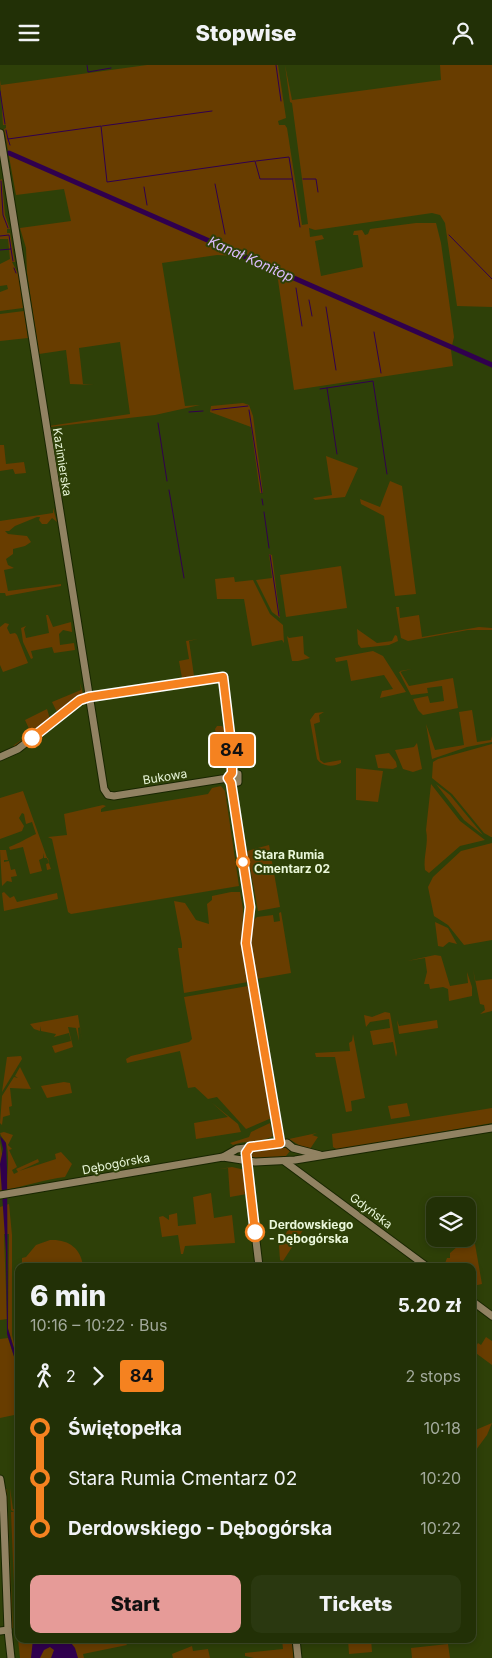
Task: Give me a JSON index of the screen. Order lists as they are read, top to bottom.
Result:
{
  "streets": {
    "street": [
      "Kazimierska",
      "Bukowa",
      "Dębogórska",
      "Gdyńska"
    ]
  },
  "crossings": [
    ["Kazimierska", "Bukowa"],
    ["Bukowa", "Dębogórska"],
    ["Dębogórska", "Gdyńska"]
  ],
  "water": ["Kanał Konitop"],
  "places": ["Stara Rumia Cmentarz 02", "Derdowskiego - Dębogórska"],
  "lines": ["bus line 84"],
  "page": {
    "header": "Stopwise",
    "on_map": "84",
    "heading": ["6 min", "10:16 – 10:22 · Bus", "5.20 zł"],
    "legs": ["2", "84", "2 stops"],
    "list": [
      {
        "name": "Świętopełka",
        "value": "10:18"
      },
      {
        "name": "Stara Rumia Cmentarz 02",
        "value": "10:20"
      },
      {
        "name": "Derdowskiego - Dębogórska",
        "value": "10:22"
      }
    ],
    "buttons": ["Start", "Tickets"]
  }
}
